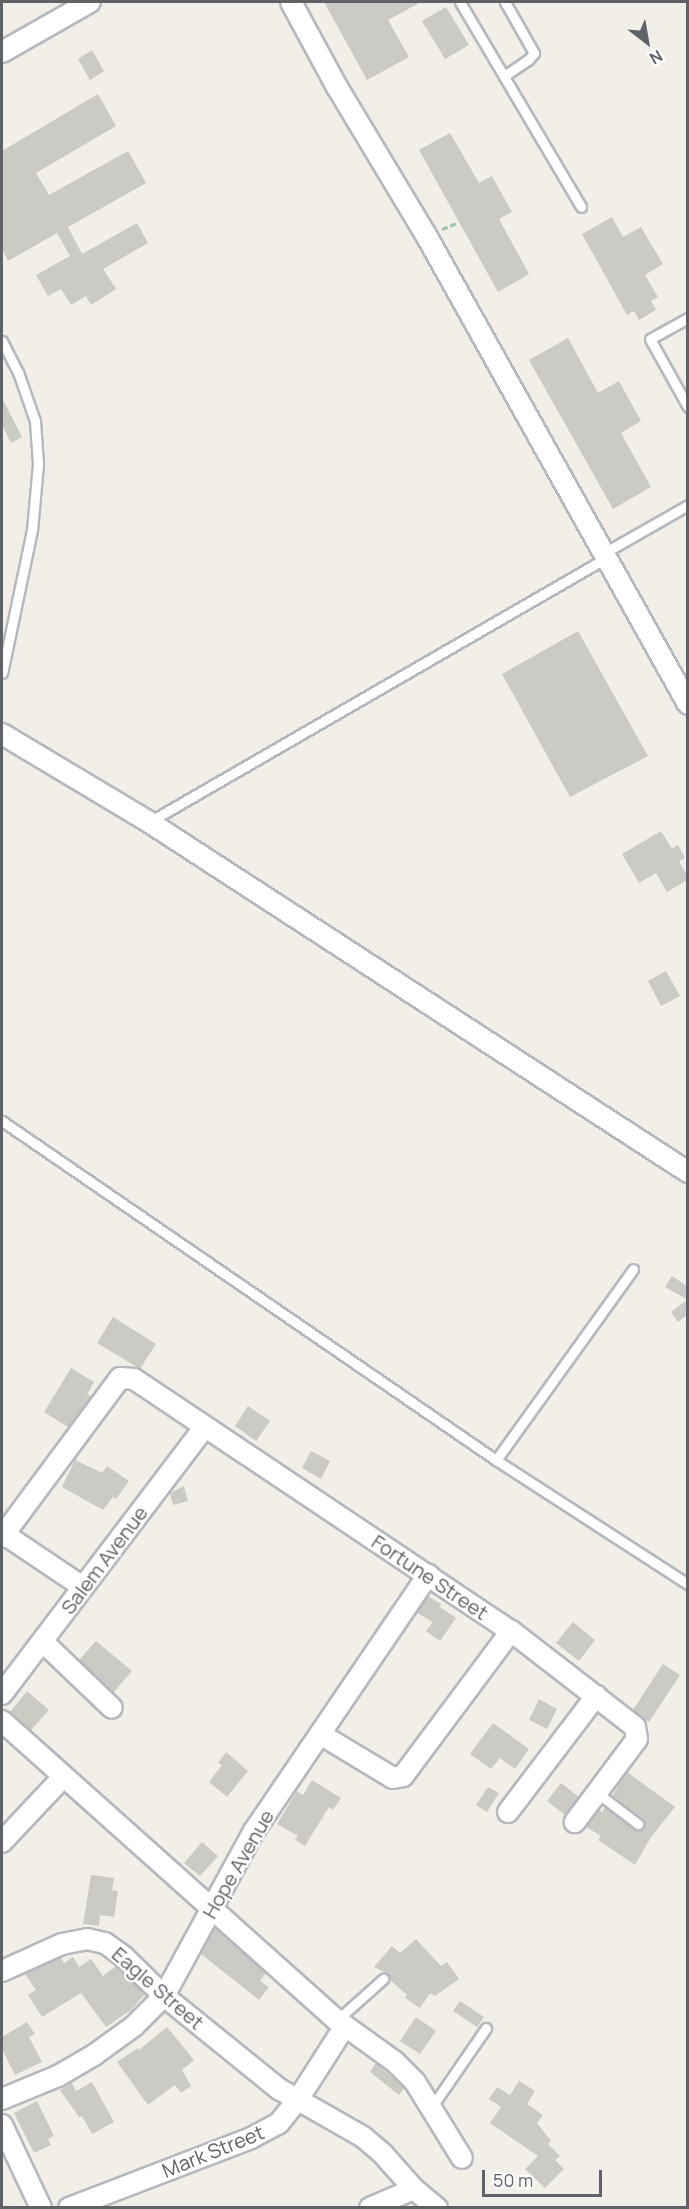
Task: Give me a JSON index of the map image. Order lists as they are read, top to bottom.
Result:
{
  "streets": {
    "street": [
      "Salem Avenue",
      "Fortune Street",
      "Hope Avenue",
      "Eagle Street",
      "Mark Street"
    ]
  },
  "crossings": [
    ["Salem Avenue", "Fortune Street"],
    ["Fortune Street", "Hope Avenue"],
    ["Hope Avenue", "Eagle Street"],
    ["Eagle Street", "Mark Street"]
  ],
  "scale_bar": "50 m",
  "north": "bottom right"
}
